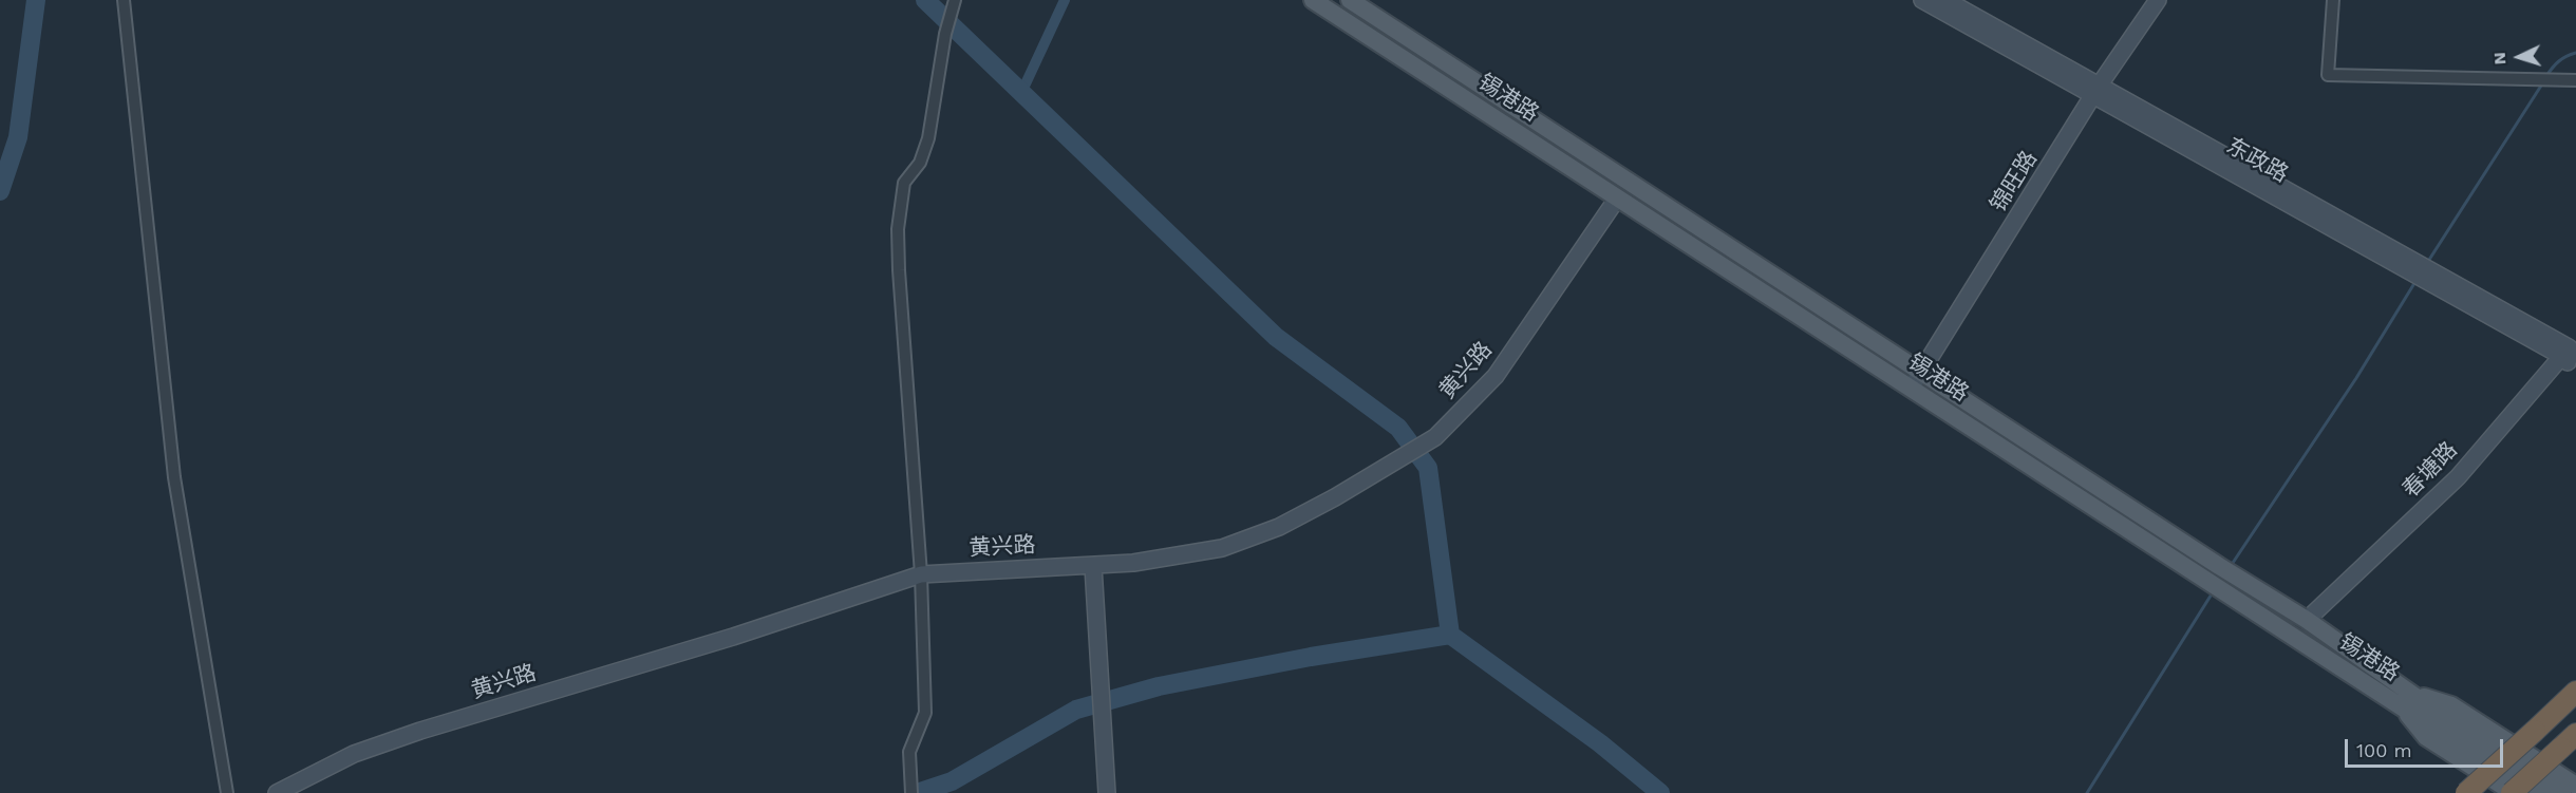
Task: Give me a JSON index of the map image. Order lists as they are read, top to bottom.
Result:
{
  "streets": {
    "main road": ["锡港路"],
    "street": [
      "东政路",
      "锦旺路",
      "黄兴路",
      "春塘路"
    ]
  },
  "crossings": [
    ["锡港路", "锦旺路"],
    ["锡港路", "黄兴路"],
    ["锡港路", "春塘路"],
    ["东政路", "锦旺路"],
    ["东政路", "春塘路"]
  ],
  "scale_bar": "100 m",
  "north": "left"
}
